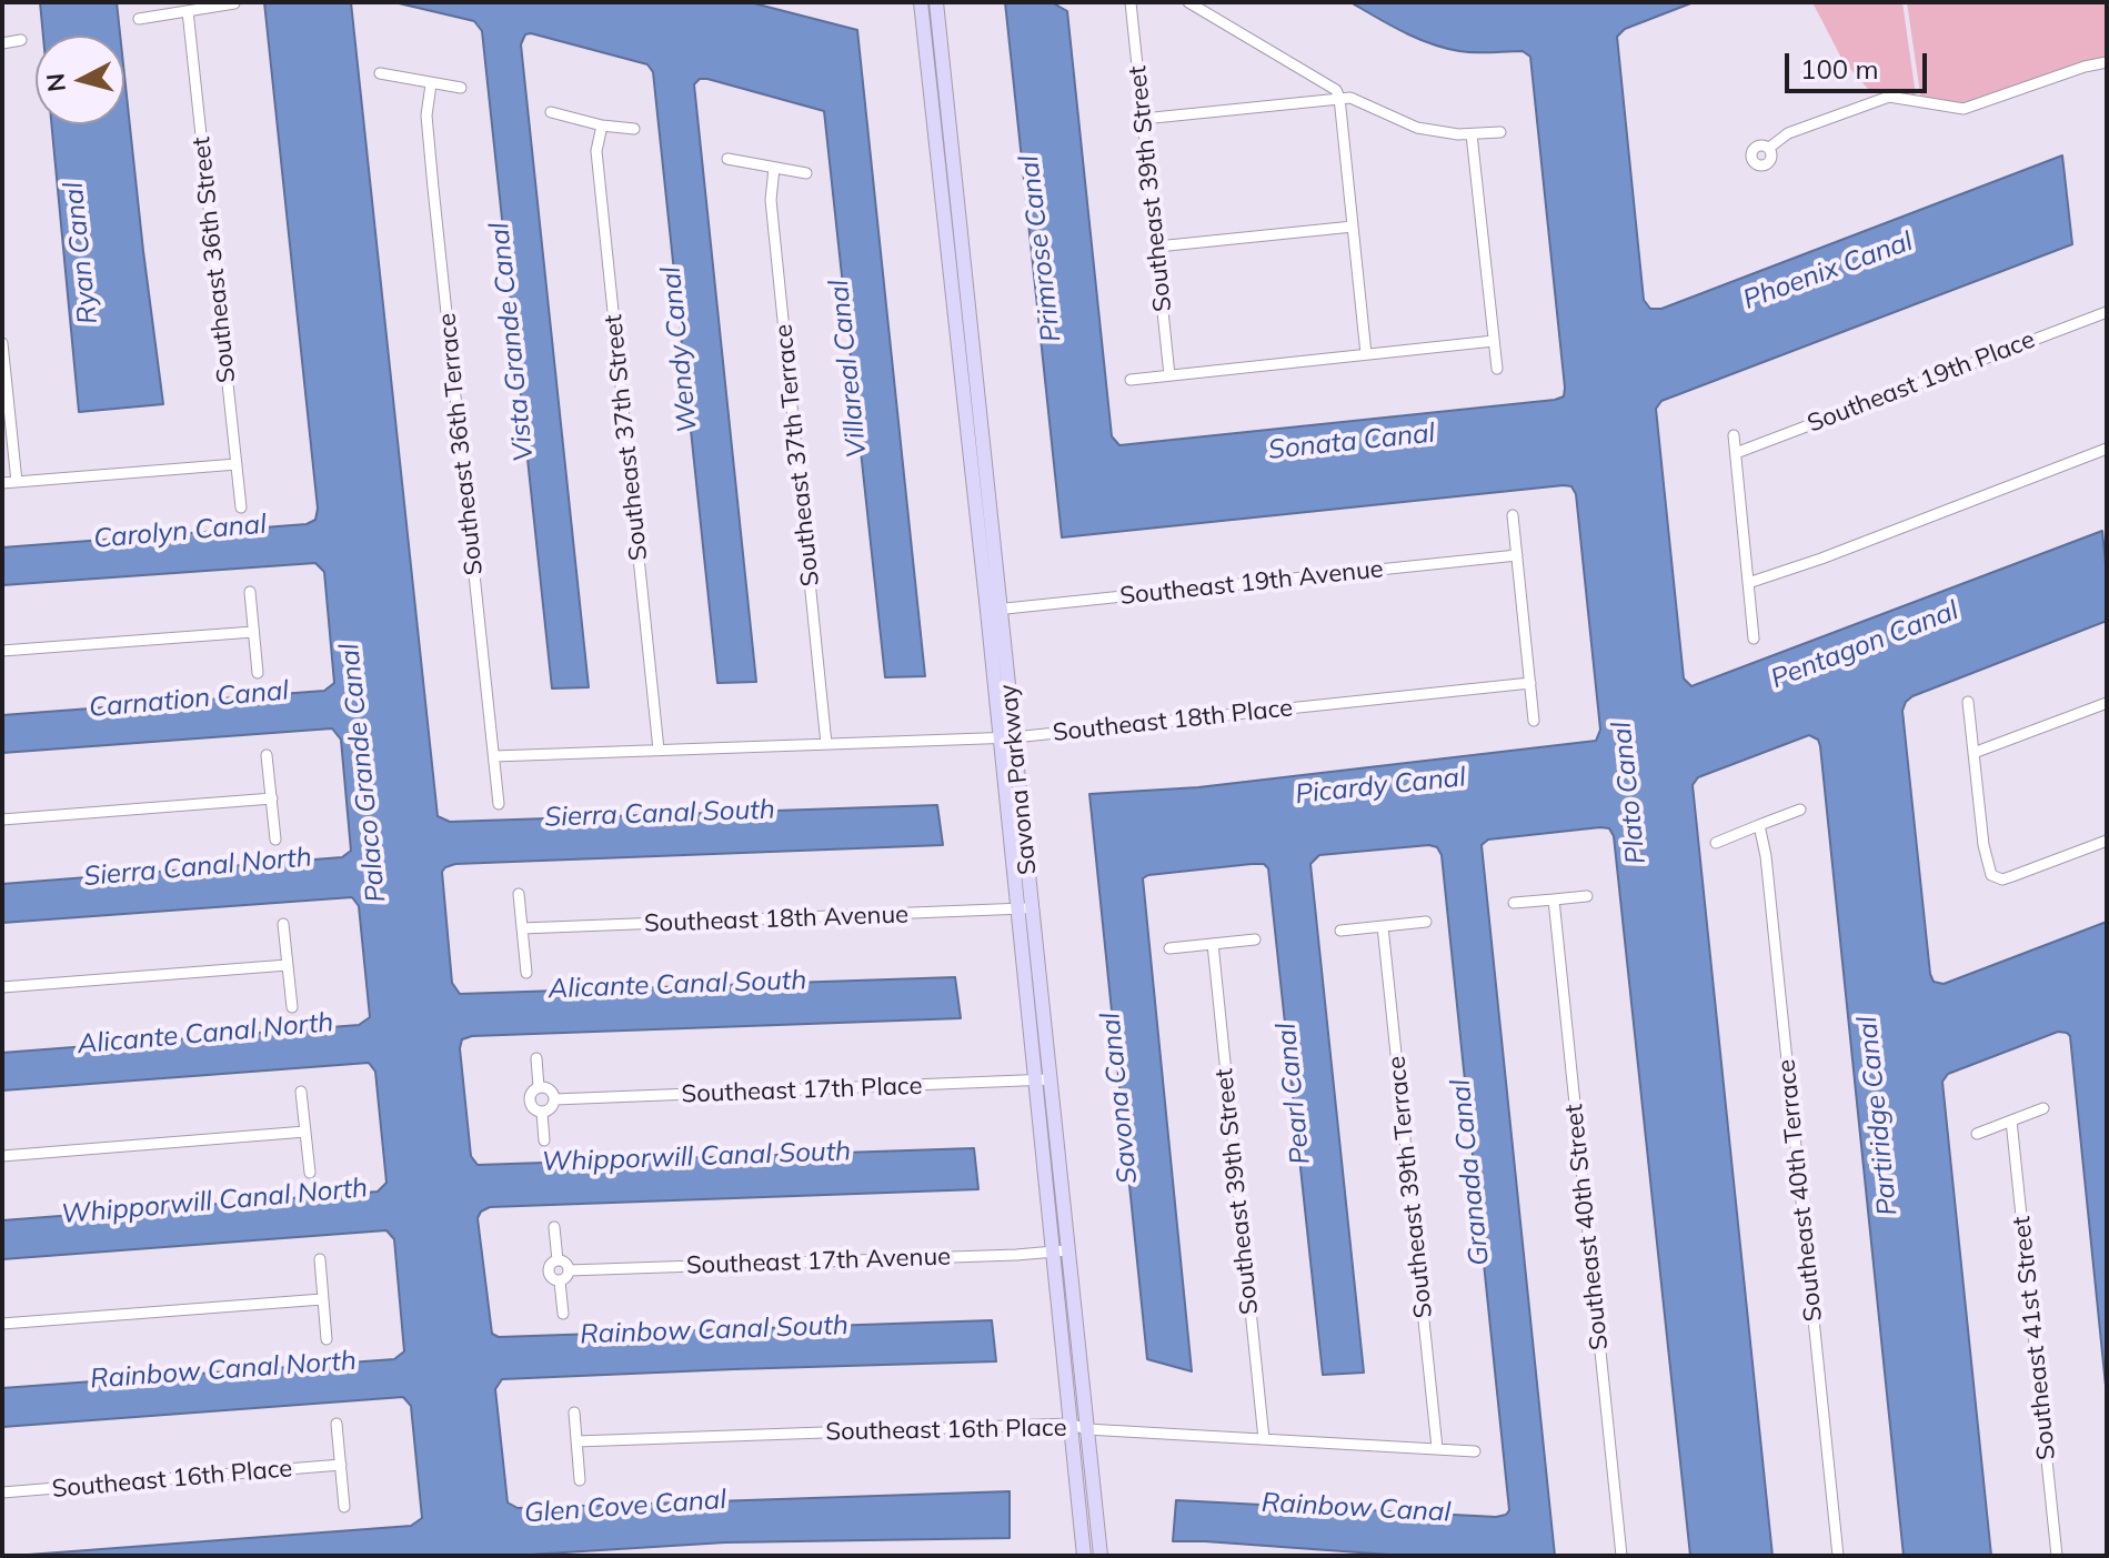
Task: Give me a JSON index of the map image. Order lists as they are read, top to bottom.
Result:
{
  "streets": {
    "street": [
      "Southeast 39th Street",
      "Southeast 36th Street",
      "Southeast 19th Place",
      "Southeast 37th Street",
      "Southeast 36th Terrace",
      "Southeast 37th Terrace",
      "Southeast 19th Avenue",
      "Southeast 18th Place",
      "Savona Parkway",
      "Southeast 18th Avenue",
      "Southeast 17th Place",
      "Southeast 39th Terrace",
      "Southeast 40th Terrace",
      "Southeast 40th Street",
      "Southeast 17th Avenue",
      "Southeast 41st Street",
      "Southeast 16th Place"
    ]
  },
  "crossings": [
    ["Southeast 39th Street", "Southeast 16th Place"],
    ["Southeast 37th Street", "Southeast 18th Place"],
    ["Southeast 36th Terrace", "Southeast 18th Place"],
    ["Southeast 37th Terrace", "Southeast 18th Place"],
    ["Southeast 19th Avenue", "Savona Parkway"],
    ["Southeast 18th Place", "Savona Parkway"],
    ["Savona Parkway", "Southeast 18th Avenue"],
    ["Savona Parkway", "Southeast 17th Place"],
    ["Savona Parkway", "Southeast 17th Avenue"],
    ["Savona Parkway", "Southeast 16th Place"],
    ["Southeast 39th Terrace", "Southeast 16th Place"]
  ],
  "water": [
    "Primrose Canal",
    "Ryan Canal",
    "Phoenix Canal",
    "Vista Grande Canal",
    "Wendy Canal",
    "Villareal Canal",
    "Sonata Canal",
    "Carolyn Canal",
    "Pentagon Canal",
    "Carnation Canal",
    "Palaco Grande Canal",
    "Picardy Canal",
    "Plato Canal",
    "Sierra Canal South",
    "Sierra Canal North",
    "Alicante Canal South",
    "Alicante Canal North",
    "Pearl Canal",
    "Savona Canal",
    "Partiridge Canal",
    "Whipporwill Canal South",
    "Granada Canal",
    "Whipporwill Canal North",
    "Rainbow Canal South",
    "Rainbow Canal North",
    "Glen Cove Canal",
    "Rainbow Canal"
  ],
  "scale_bar": "100 m",
  "north": "left"
}
